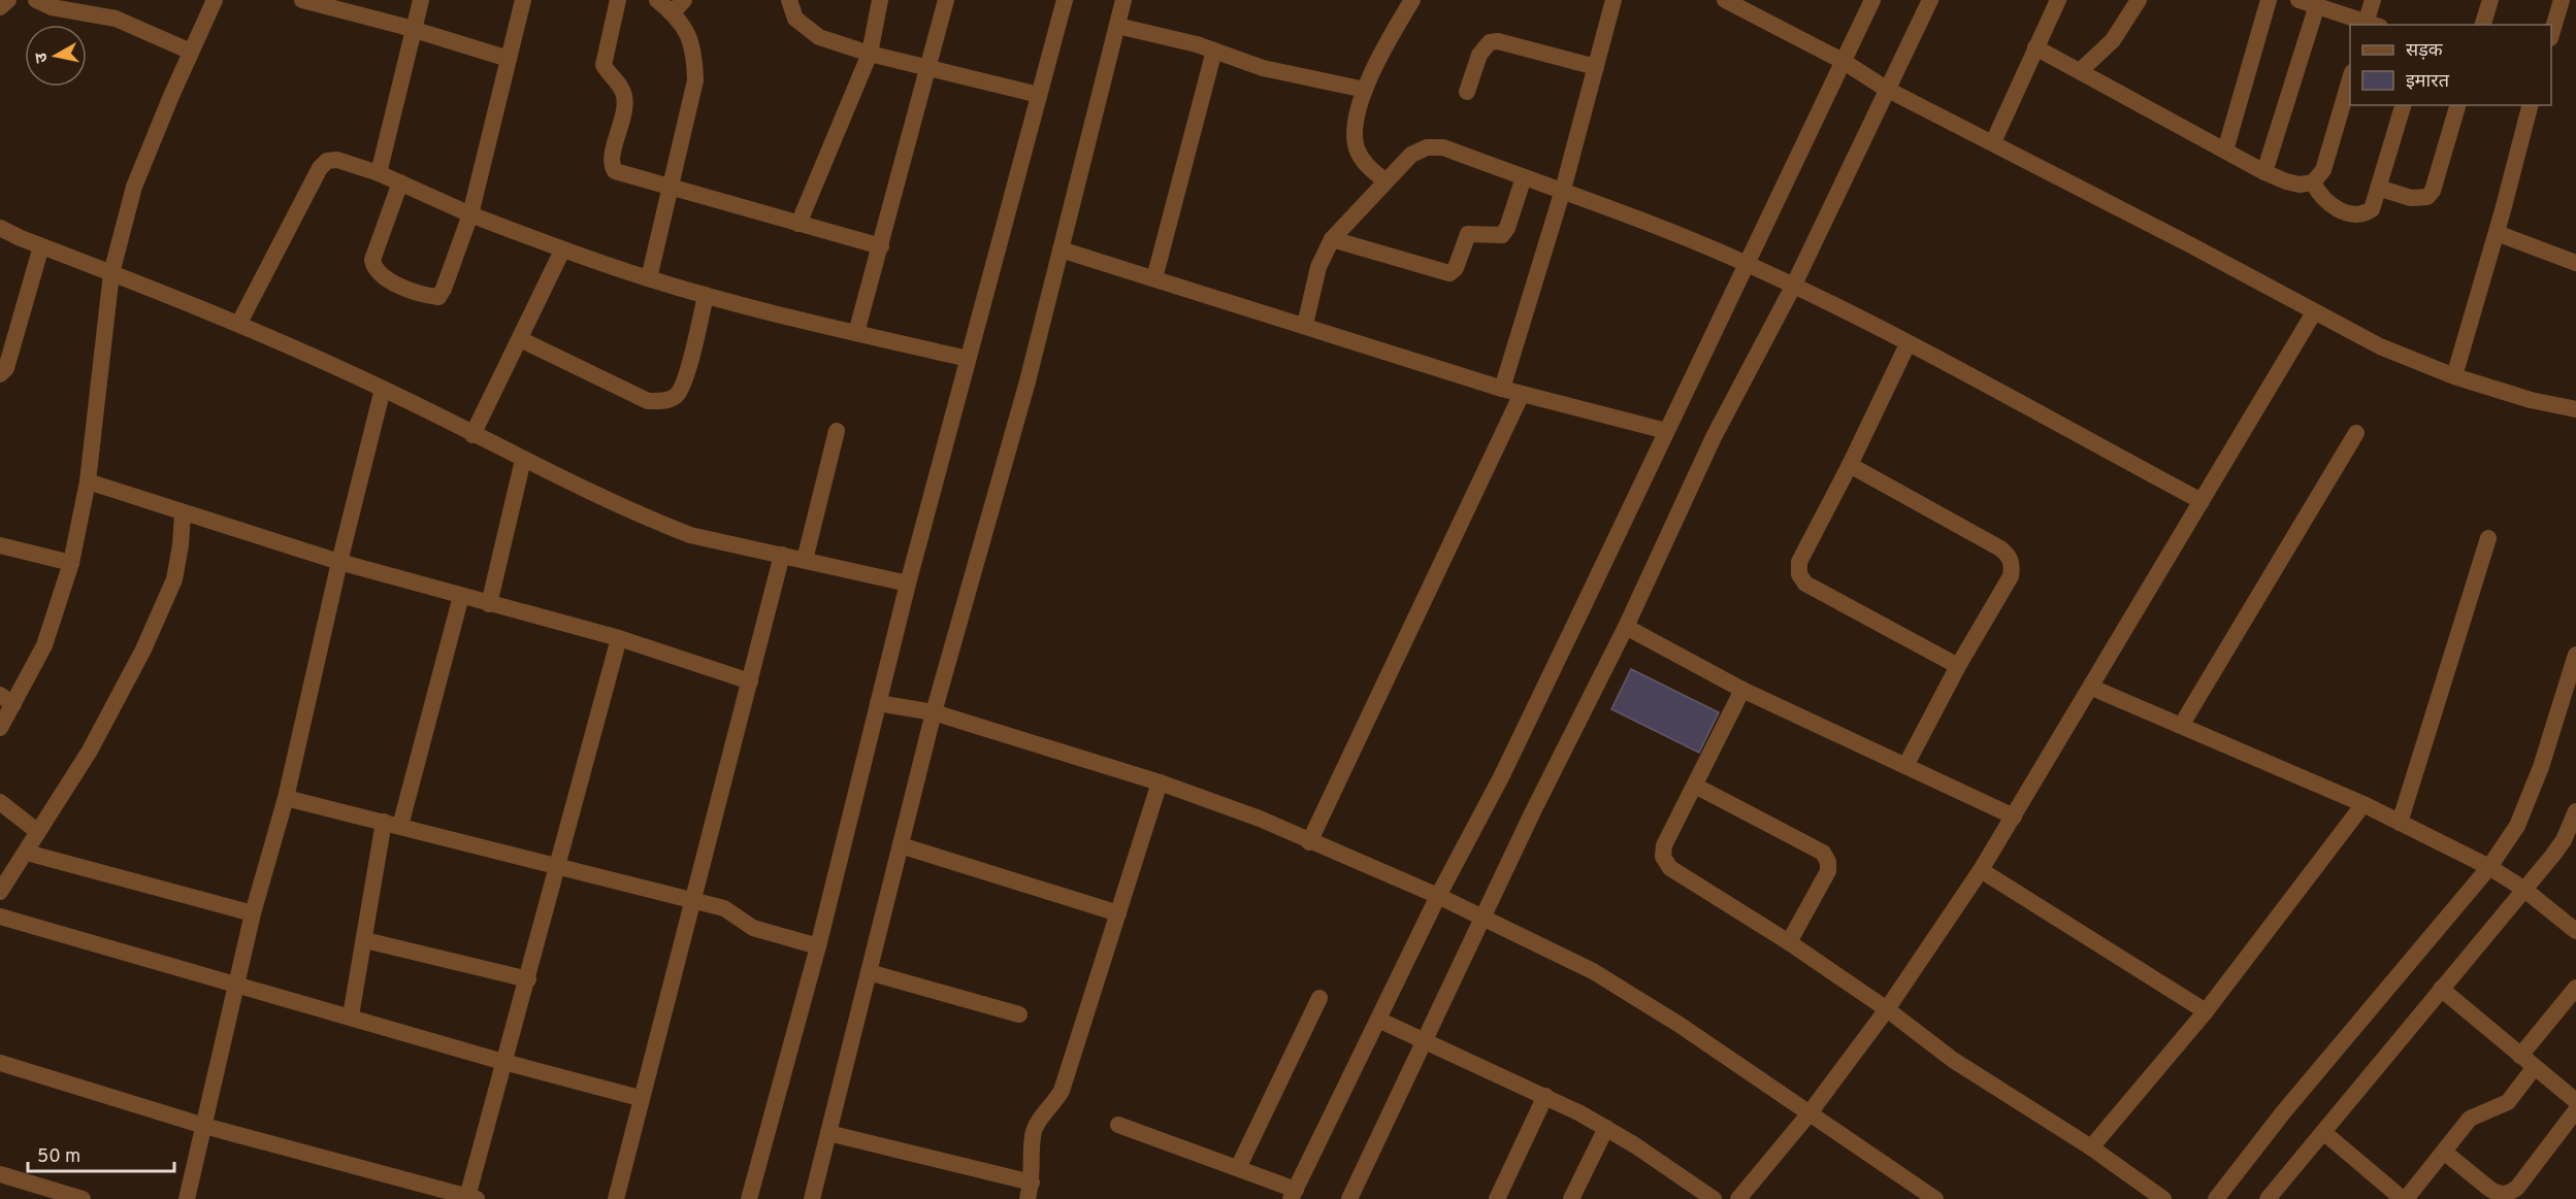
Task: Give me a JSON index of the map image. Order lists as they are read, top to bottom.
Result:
{
  "legend": ["सड़क", "इमारत"],
  "scale_bar": "50 m",
  "north": "left"
}
